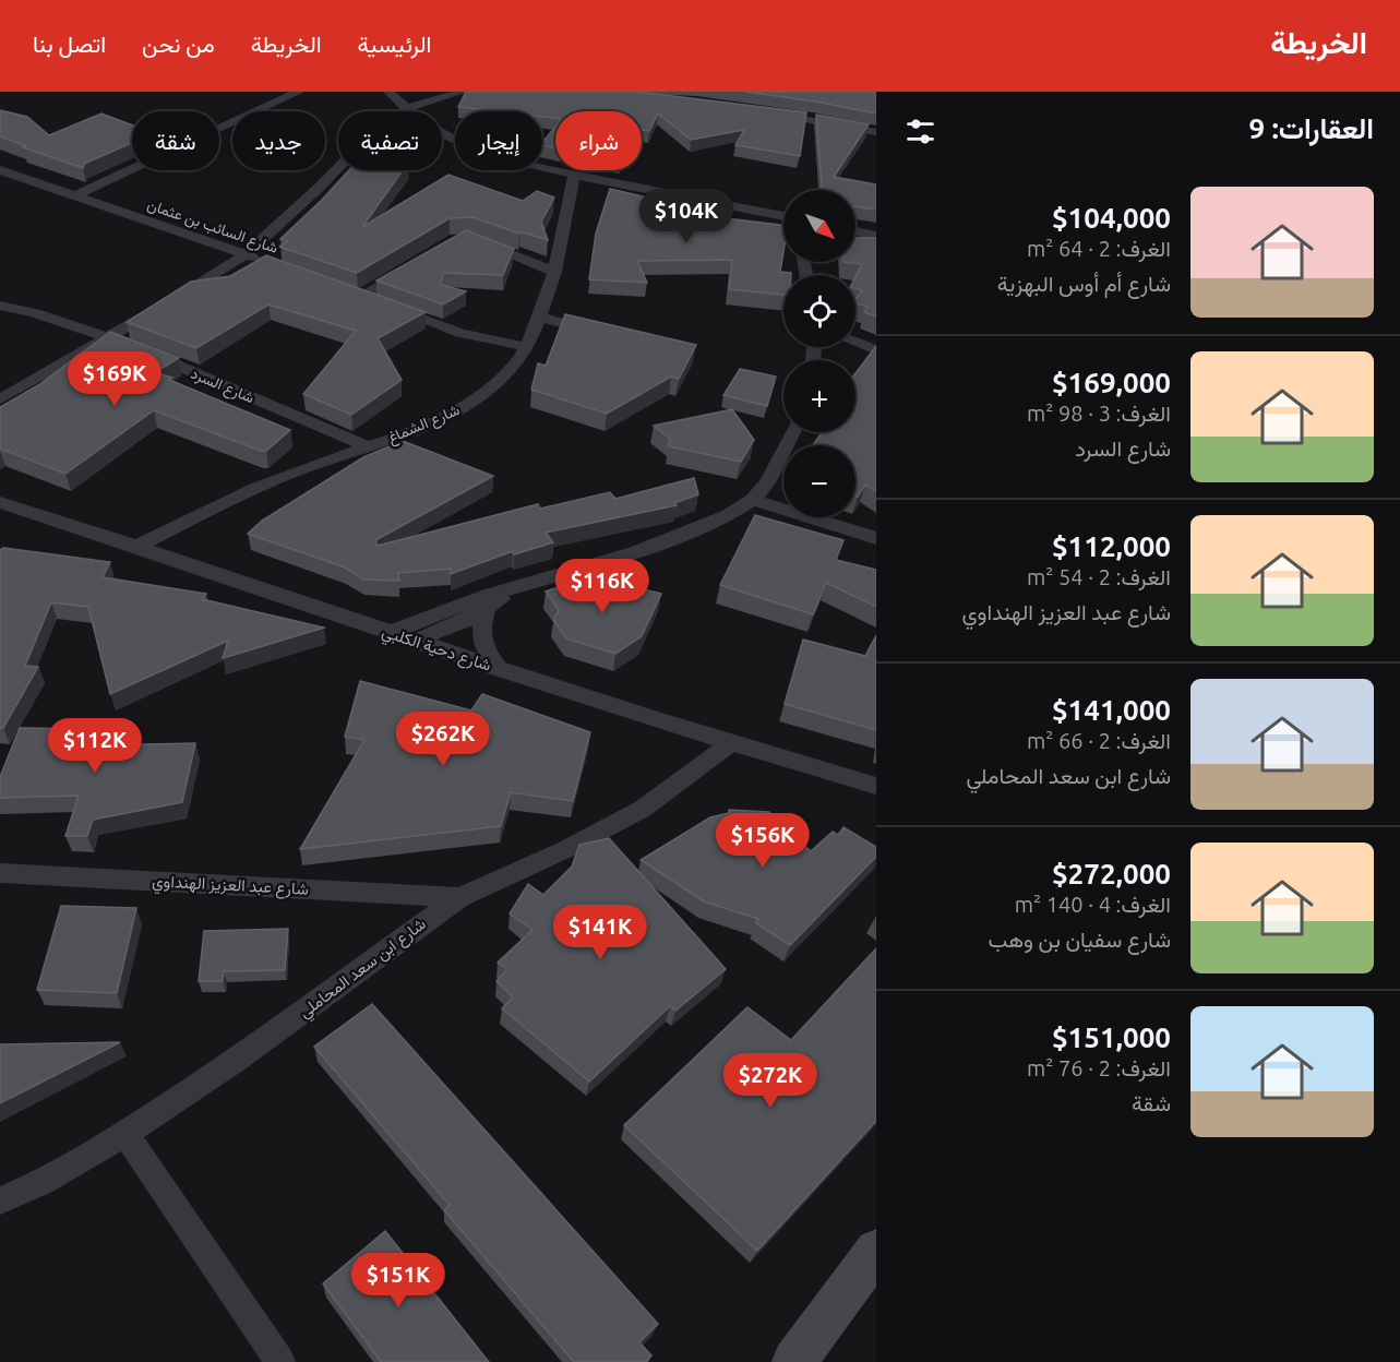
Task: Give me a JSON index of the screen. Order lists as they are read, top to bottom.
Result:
{
  "streets": {
    "street": [
      "شارع السائب بن عثمان",
      "شارع السرد",
      "شارع الشماغ",
      "شارع دحية الكلبي",
      "شارع عبد العزيز الهنداوي",
      "شارع ابن سعد المحاملي"
    ]
  },
  "crossings": [
    ["شارع السرد", "شارع الشماغ"],
    ["شارع الشماغ", "شارع دحية الكلبي"],
    ["شارع دحية الكلبي", "شارع ابن سعد المحاملي"],
    ["شارع عبد العزيز الهنداوي", "شارع ابن سعد المحاملي"]
  ],
  "north": "bottom right",
  "page": {
    "header": "الخريطة",
    "nav": [
      "الرئيسية",
      "الخريطة",
      "من نحن",
      "اتصل بنا"
    ],
    "heading": "العقارات: 9",
    "chip": [
      "شراء",
      "إيجار",
      "تصفية",
      "جديد",
      "شقة"
    ],
    "list": [
      {
        "name": "$104,000",
        "note": "الغرف: 2 · 64 m² · شارع أم أوس البهزية"
      },
      {
        "name": "$169,000",
        "note": "الغرف: 3 · 98 m² · شارع السرد"
      },
      {
        "name": "$112,000",
        "note": "الغرف: 2 · 54 m² · شارع عبد العزيز الهنداوي"
      },
      {
        "name": "$141,000",
        "note": "الغرف: 2 · 66 m² · شارع ابن سعد المحاملي"
      },
      {
        "name": "$272,000",
        "note": "الغرف: 4 · 140 m² · شارع سفيان بن وهب"
      },
      {
        "name": "$151,000",
        "note": "الغرف: 2 · 76 m² · شقة"
      }
    ],
    "price": [
      "$104K",
      "$169K",
      "$116K",
      "$262K",
      "$112K",
      "$156K",
      "$141K",
      "$272K",
      "$151K"
    ],
    "map_buttons": ["+", "−"]
  }
}
